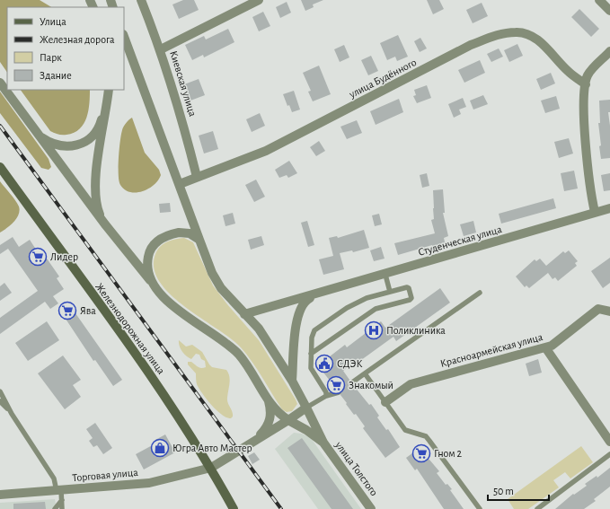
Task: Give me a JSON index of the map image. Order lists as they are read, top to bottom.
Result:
{
  "streets": {
    "main road": ["Железнодорожная улица"],
    "street": [
      "улица Будённого",
      "Киевская улица",
      "Студенческая улица",
      "Красноармейская улица",
      "улица Толстого",
      "Торговая улица"
    ]
  },
  "crossings": [
    ["улица Будённого", "Киевская улица"],
    ["Железнодорожная улица", "Торговая улица"]
  ],
  "places": {
    "supermarket": [
      "Лидер",
      "Ява",
      "Знакомый",
      "Гном 2"
    ],
    "hospital": ["Поликлиника"],
    "public building": ["СДЭК"],
    "shop": ["Югра Авто Мастер"]
  },
  "legend": [
    "Улица",
    "Железная дорога",
    "Парк",
    "Здание"
  ],
  "scale_bar": "50 m"
}
